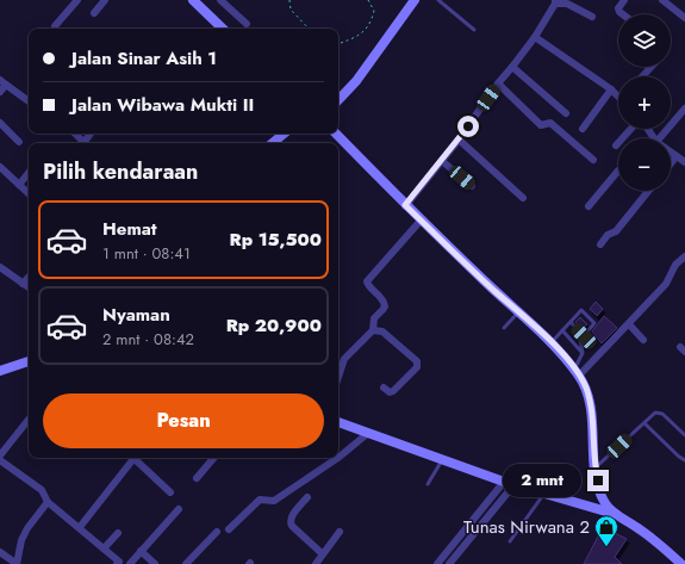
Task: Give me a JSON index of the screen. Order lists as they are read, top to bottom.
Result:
{
  "places": {
    "shop": ["Tunas Nirwana 2"]
  },
  "page": {
    "map_buttons": ["+", "−"],
    "banner": ["Jalan Sinar Asih 1", "Jalan Wibawa Mukti II"],
    "heading": "Pilih kendaraan",
    "list": [
      {
        "name": "Hemat",
        "note": "1 mnt · 08:41",
        "value": "Rp 15,500"
      },
      {
        "name": "Nyaman",
        "note": "2 mnt · 08:42",
        "value": "Rp 20,900"
      }
    ],
    "buttons": "Pesan",
    "bubble": "2 mnt"
  }
}
